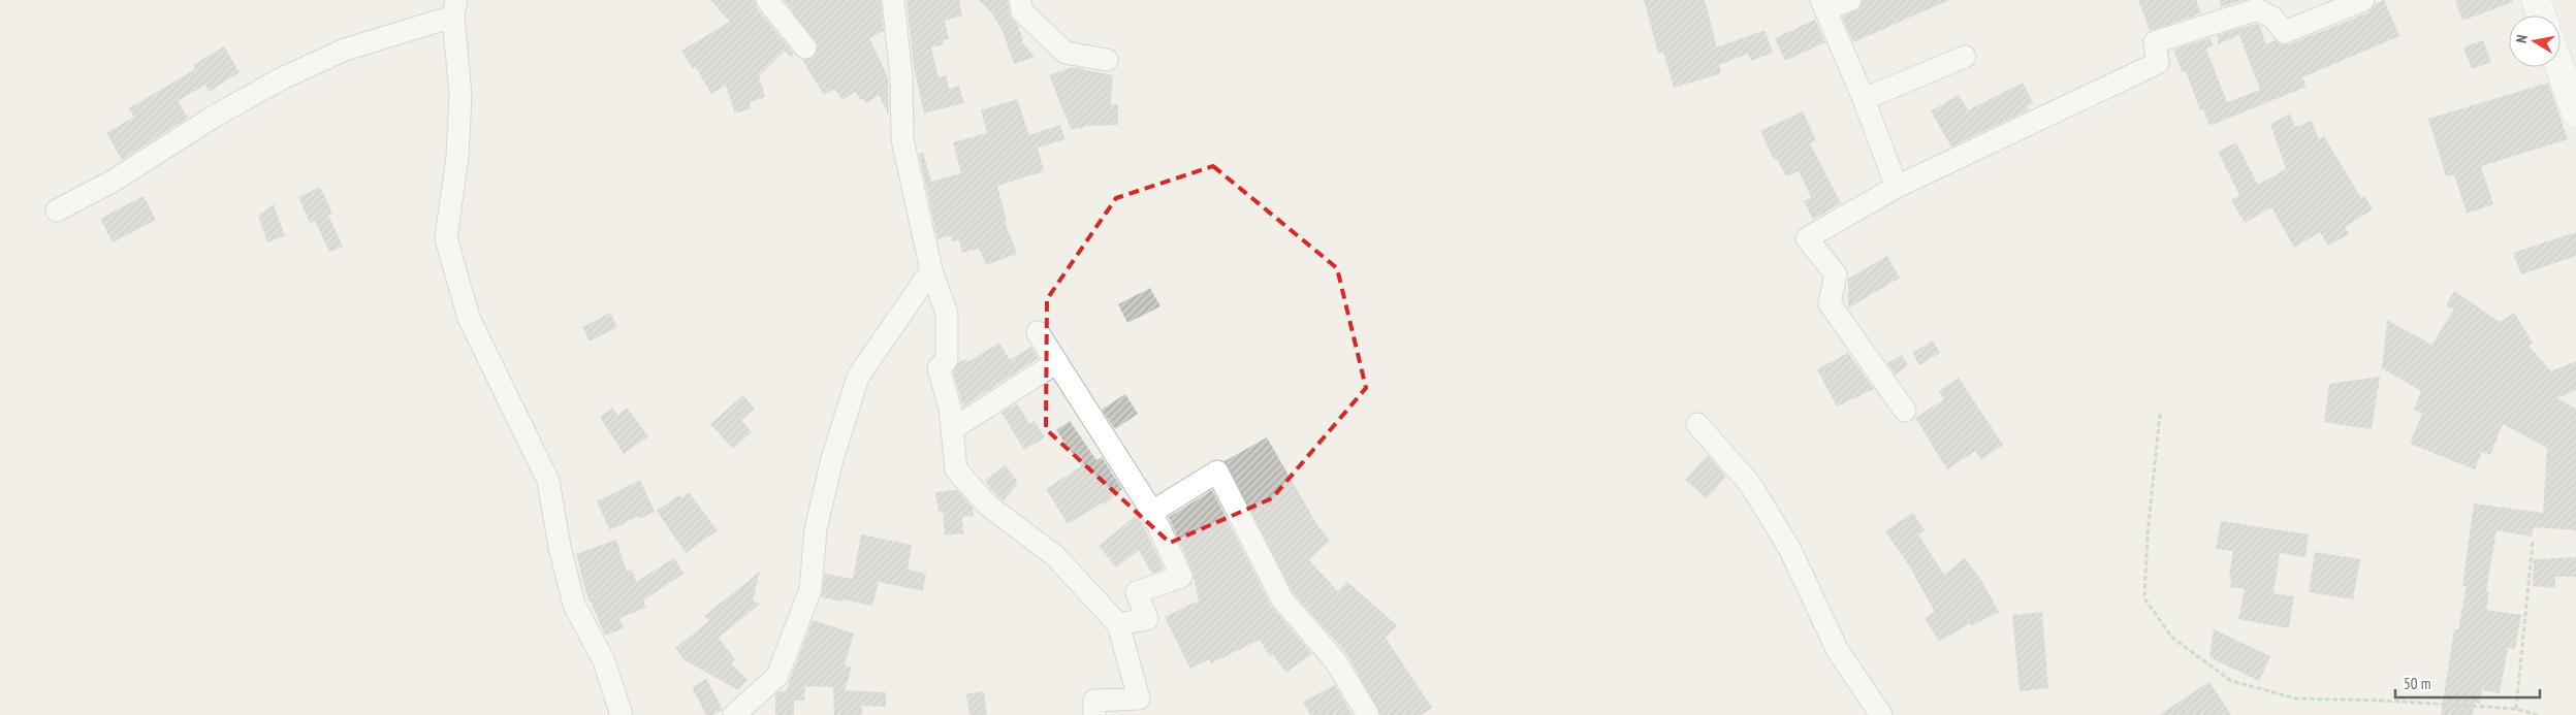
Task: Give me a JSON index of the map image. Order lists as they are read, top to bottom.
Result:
{
  "scale_bar": "50 m",
  "north": "left"
}
